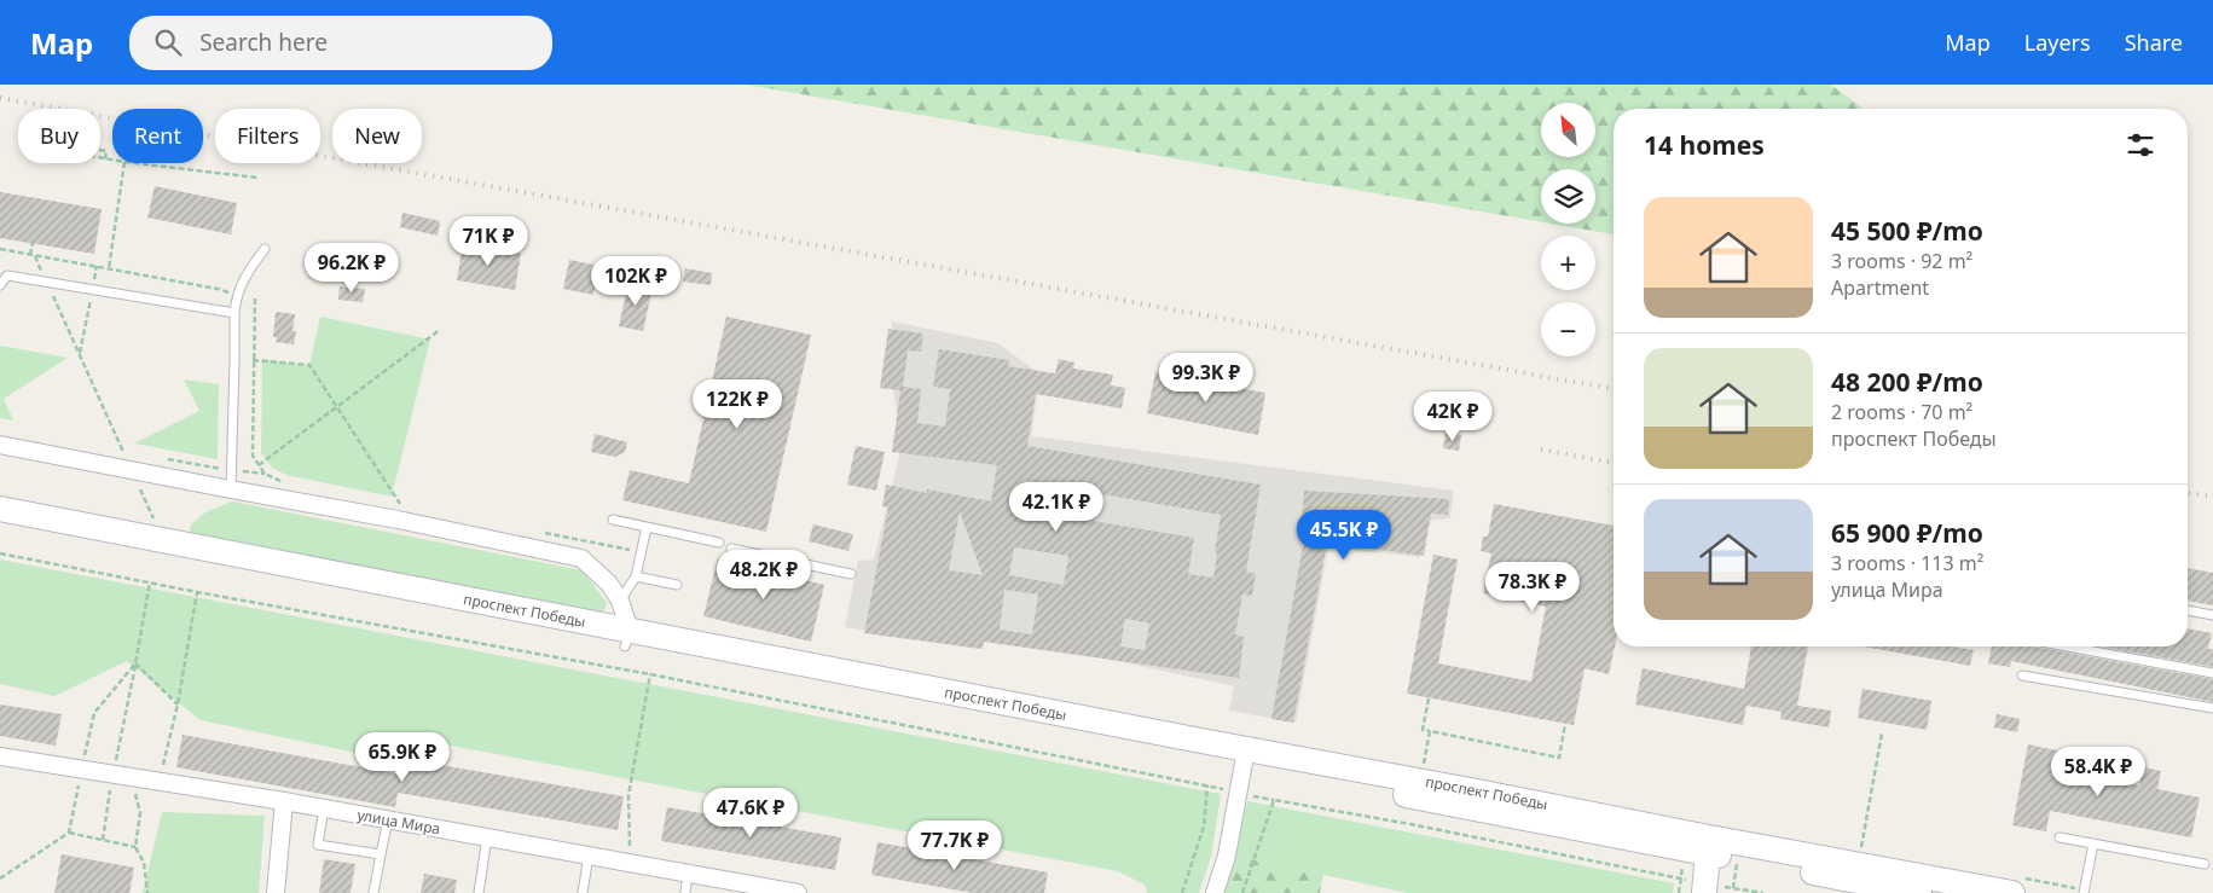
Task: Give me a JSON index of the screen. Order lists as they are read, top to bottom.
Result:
{
  "streets": {
    "main road": ["проспект Победы"],
    "street": ["улица Мира"]
  },
  "north": "top left",
  "page": {
    "header": "Map",
    "search": "Search here",
    "nav": ["Map", "Layers", "Share"],
    "map_buttons": ["+", "−"],
    "chip": [
      "Buy",
      "Rent",
      "Filters",
      "New"
    ],
    "heading": "14 homes",
    "list": [
      {
        "name": "45 500 ₽/mo",
        "note": "3 rooms · 92 m² · Apartment"
      },
      {
        "name": "48 200 ₽/mo",
        "note": "2 rooms · 70 m² · проспект Победы"
      },
      {
        "name": "65 900 ₽/mo",
        "note": "3 rooms · 113 m² · улица Мира"
      }
    ],
    "price": [
      "71K ₽",
      "96.2K ₽",
      "102K ₽",
      "99.3K ₽",
      "122K ₽",
      "42K ₽",
      "42.1K ₽",
      "45.5K ₽",
      "48.2K ₽",
      "78.3K ₽",
      "65.9K ₽",
      "58.4K ₽",
      "47.6K ₽",
      "77.7K ₽"
    ]
  }
}
